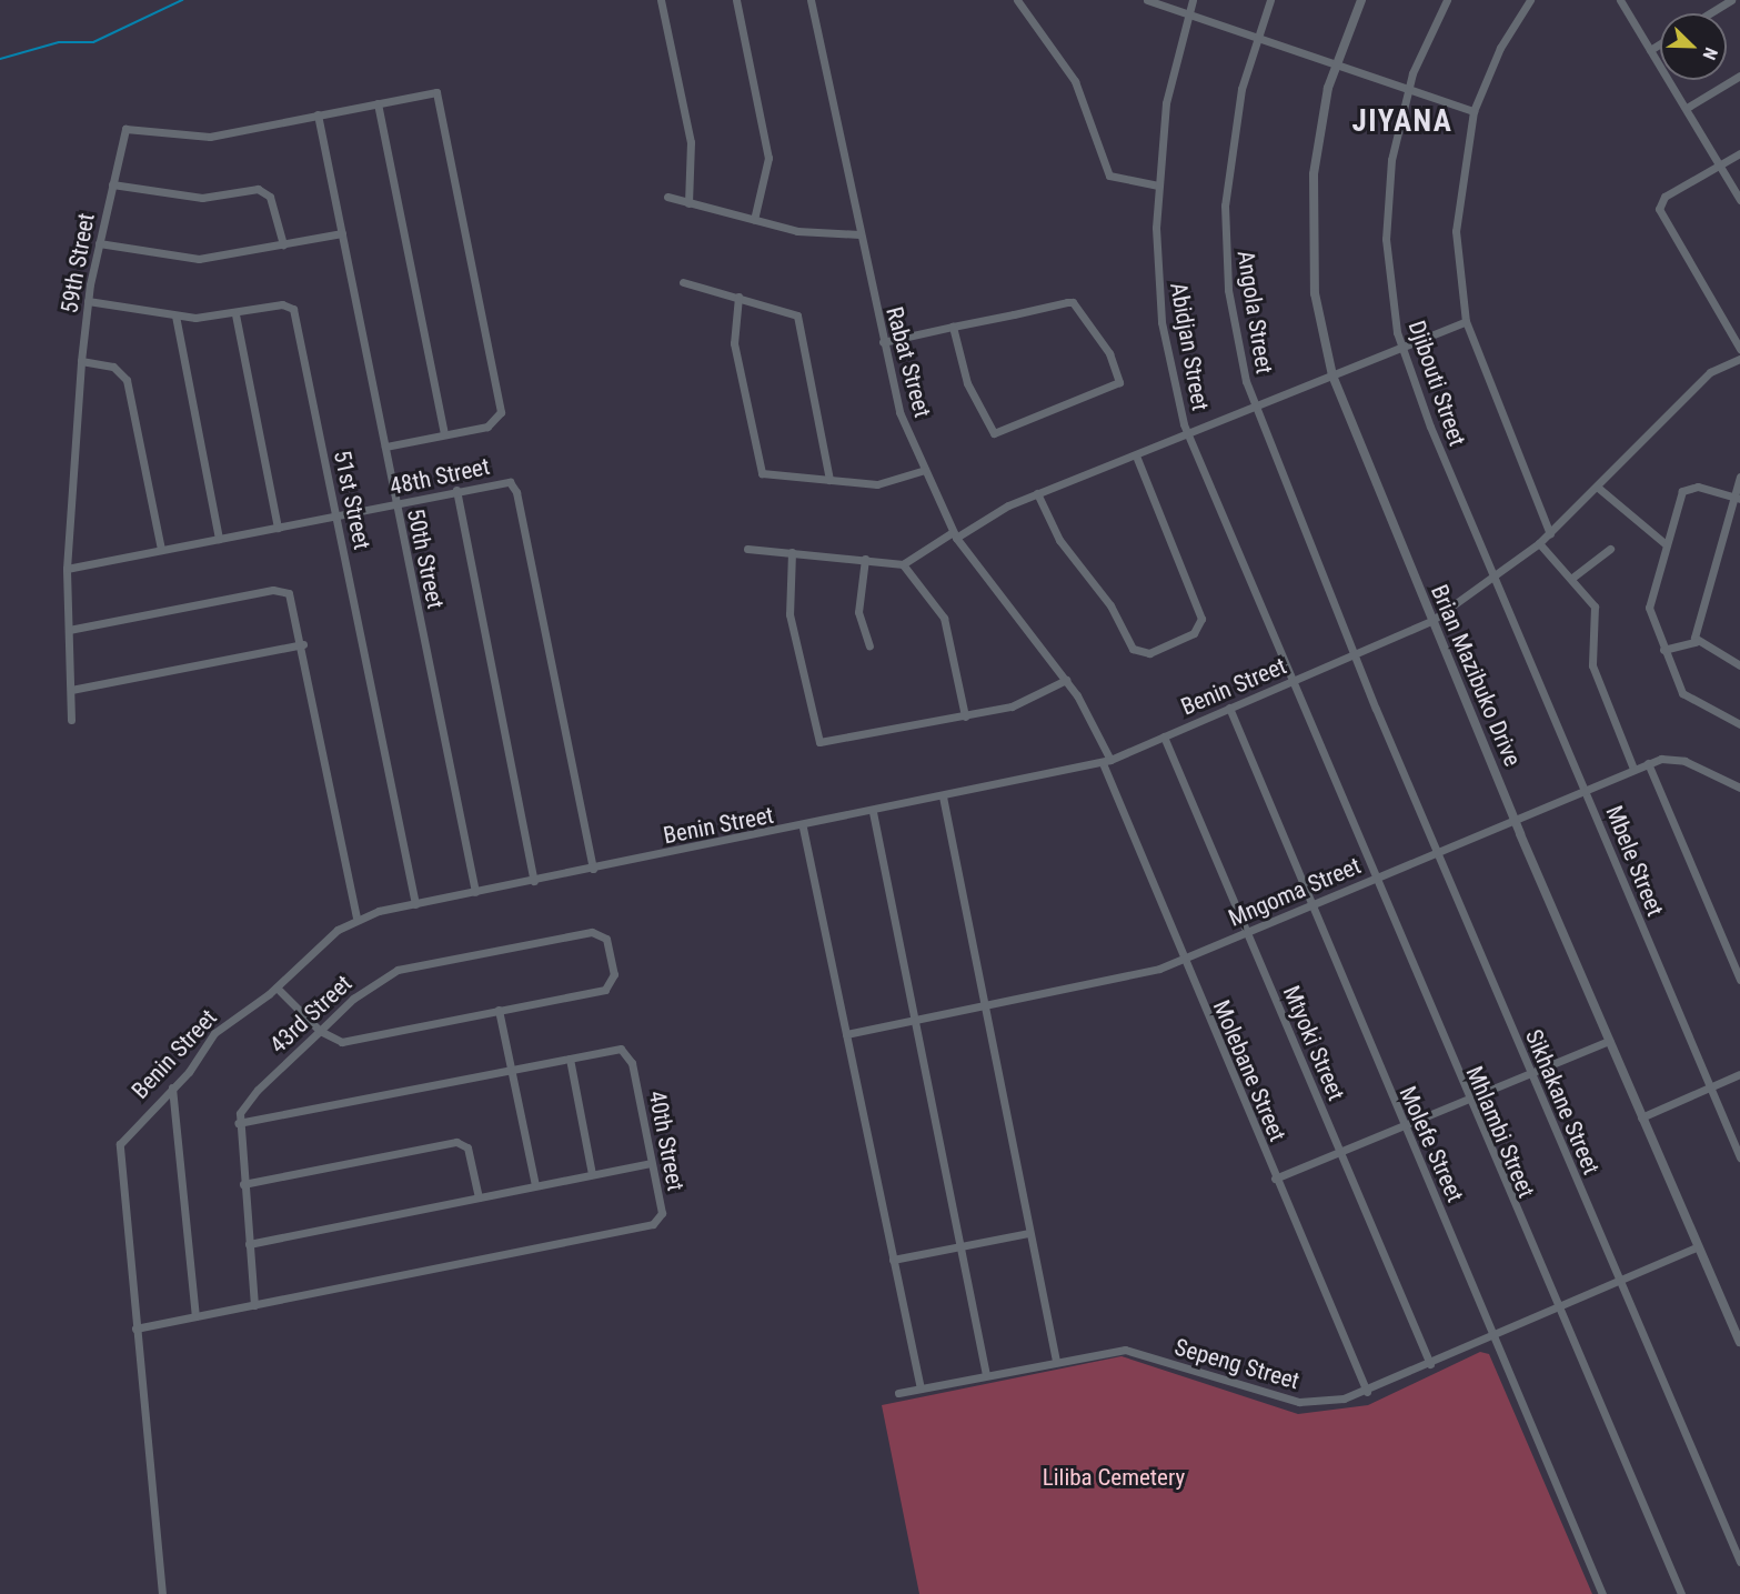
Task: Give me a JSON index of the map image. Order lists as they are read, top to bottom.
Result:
{
  "streets": {
    "street": [
      "59th Street",
      "Angola Street",
      "Abidjan Street",
      "Rabat Street",
      "Djibouti Street",
      "48th Street",
      "51st Street",
      "50th Street",
      "Brian Mazibuko Drive",
      "Benin Street",
      "Mbele Street",
      "Mngoma Street",
      "43rd Street",
      "Mtyoki Street",
      "Molebane Street",
      "Sikhakane Street",
      "Mhlambi Street",
      "40th Street",
      "Molefe Street",
      "Sepeng Street"
    ]
  },
  "crossings": [
    ["59th Street", "48th Street"],
    ["59th Street", "51st Street"],
    ["59th Street", "50th Street"],
    ["Angola Street", "Benin Street"],
    ["Angola Street", "Sikhakane Street"],
    ["Abidjan Street", "Benin Street"],
    ["Abidjan Street", "Mhlambi Street"],
    ["Rabat Street", "Benin Street"],
    ["Rabat Street", "Molebane Street"],
    ["Djibouti Street", "Benin Street"],
    ["Djibouti Street", "Mbele Street"],
    ["48th Street", "51st Street"],
    ["48th Street", "50th Street"],
    ["48th Street", "Benin Street"],
    ["51st Street", "Benin Street"],
    ["50th Street", "Benin Street"],
    ["Brian Mazibuko Drive", "Benin Street"],
    ["Brian Mazibuko Drive", "Mngoma Street"],
    ["Brian Mazibuko Drive", "Sepeng Street"],
    ["Benin Street", "Mbele Street"],
    ["Benin Street", "Mtyoki Street"],
    ["Benin Street", "Molebane Street"],
    ["Benin Street", "Sikhakane Street"],
    ["Benin Street", "Mhlambi Street"],
    ["Benin Street", "40th Street"],
    ["Benin Street", "Molefe Street"],
    ["Mbele Street", "Mngoma Street"],
    ["Mngoma Street", "Mtyoki Street"],
    ["Mngoma Street", "Molebane Street"],
    ["Mngoma Street", "Sikhakane Street"],
    ["Mngoma Street", "Mhlambi Street"],
    ["Mngoma Street", "Molefe Street"],
    ["43rd Street", "40th Street"],
    ["Mtyoki Street", "Sepeng Street"],
    ["Molebane Street", "Sepeng Street"],
    ["Sikhakane Street", "Sepeng Street"],
    ["Mhlambi Street", "Sepeng Street"],
    ["Molefe Street", "Sepeng Street"]
  ],
  "districts": ["JIYANA"],
  "parks": ["Liliba Cemetery"],
  "north": "bottom right"
}
